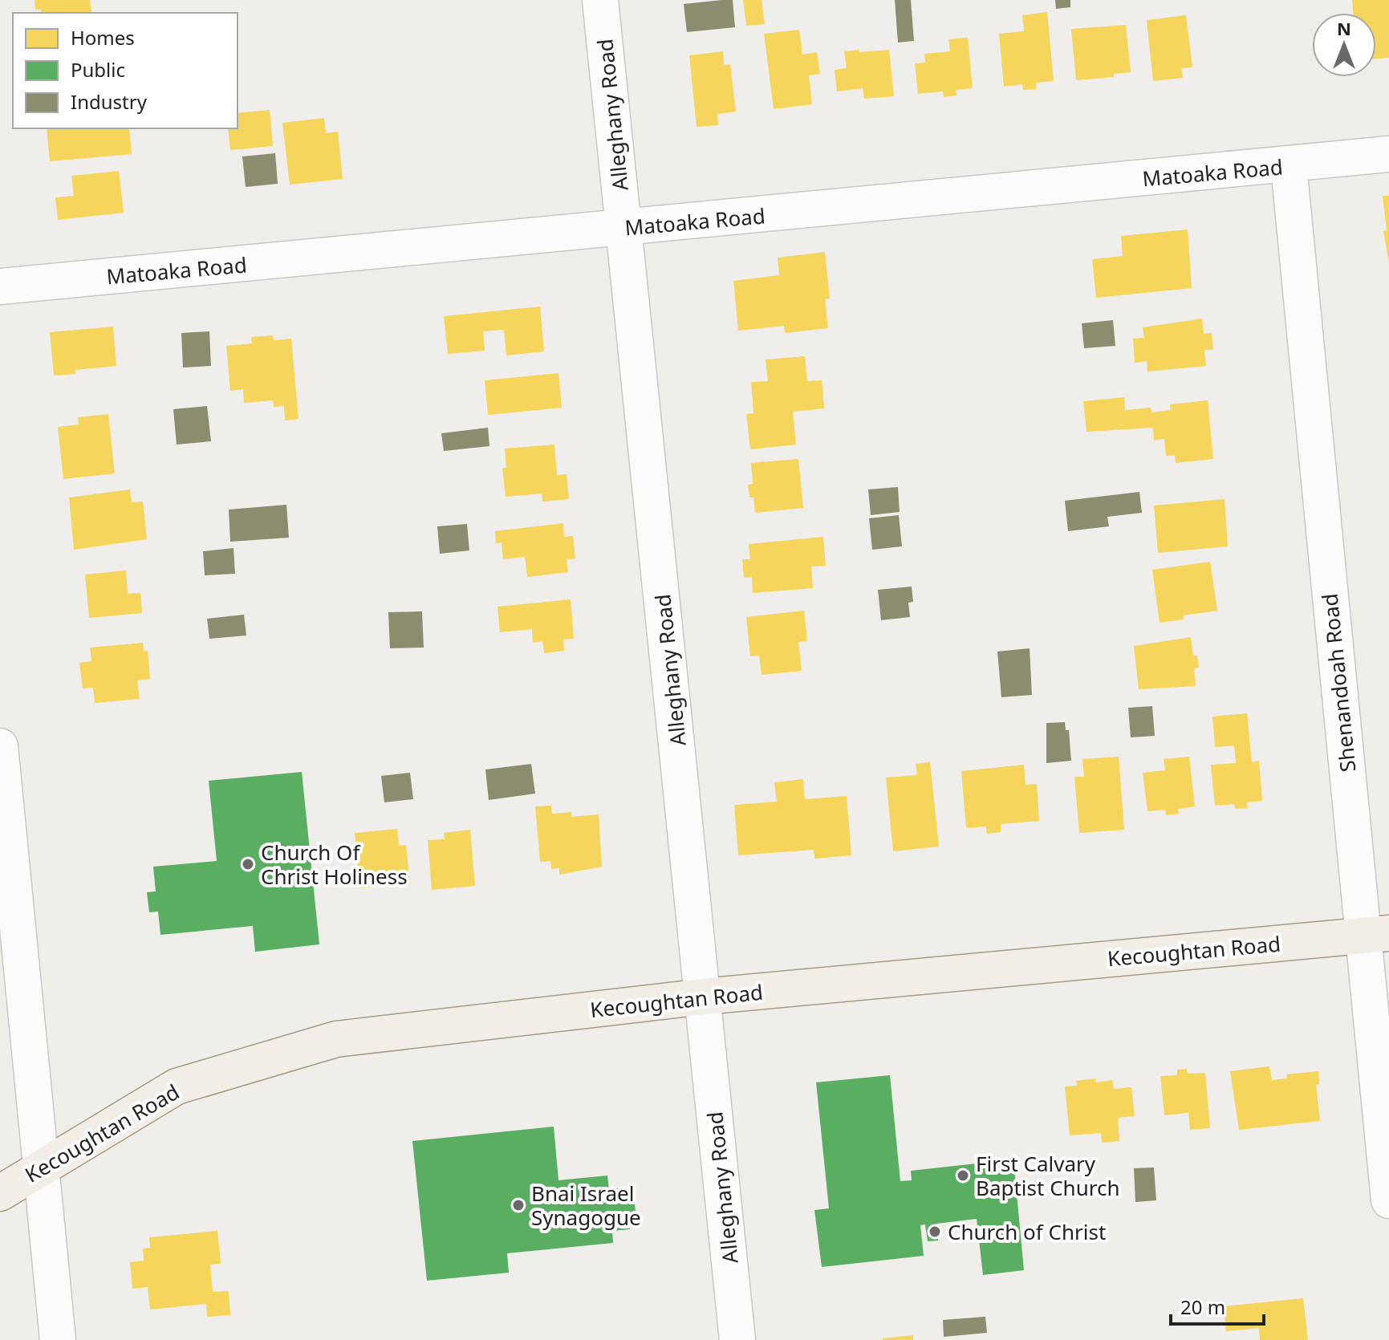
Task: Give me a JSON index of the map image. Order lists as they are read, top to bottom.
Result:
{
  "streets": {
    "main road": ["Kecoughtan Road"],
    "street": ["Alleghany Road", "Matoaka Road", "Shenandoah Road"]
  },
  "crossings": [
    ["Alleghany Road", "Matoaka Road"],
    ["Alleghany Road", "Kecoughtan Road"],
    ["Matoaka Road", "Shenandoah Road"],
    ["Shenandoah Road", "Kecoughtan Road"]
  ],
  "places": [
    "Church Of Christ Holiness",
    "First Calvary Baptist Church",
    "Bnai Israel Synagogue",
    "Church of Christ"
  ],
  "legend": ["Homes", "Public", "Industry"],
  "scale_bar": "20 m",
  "north": "top"
}
